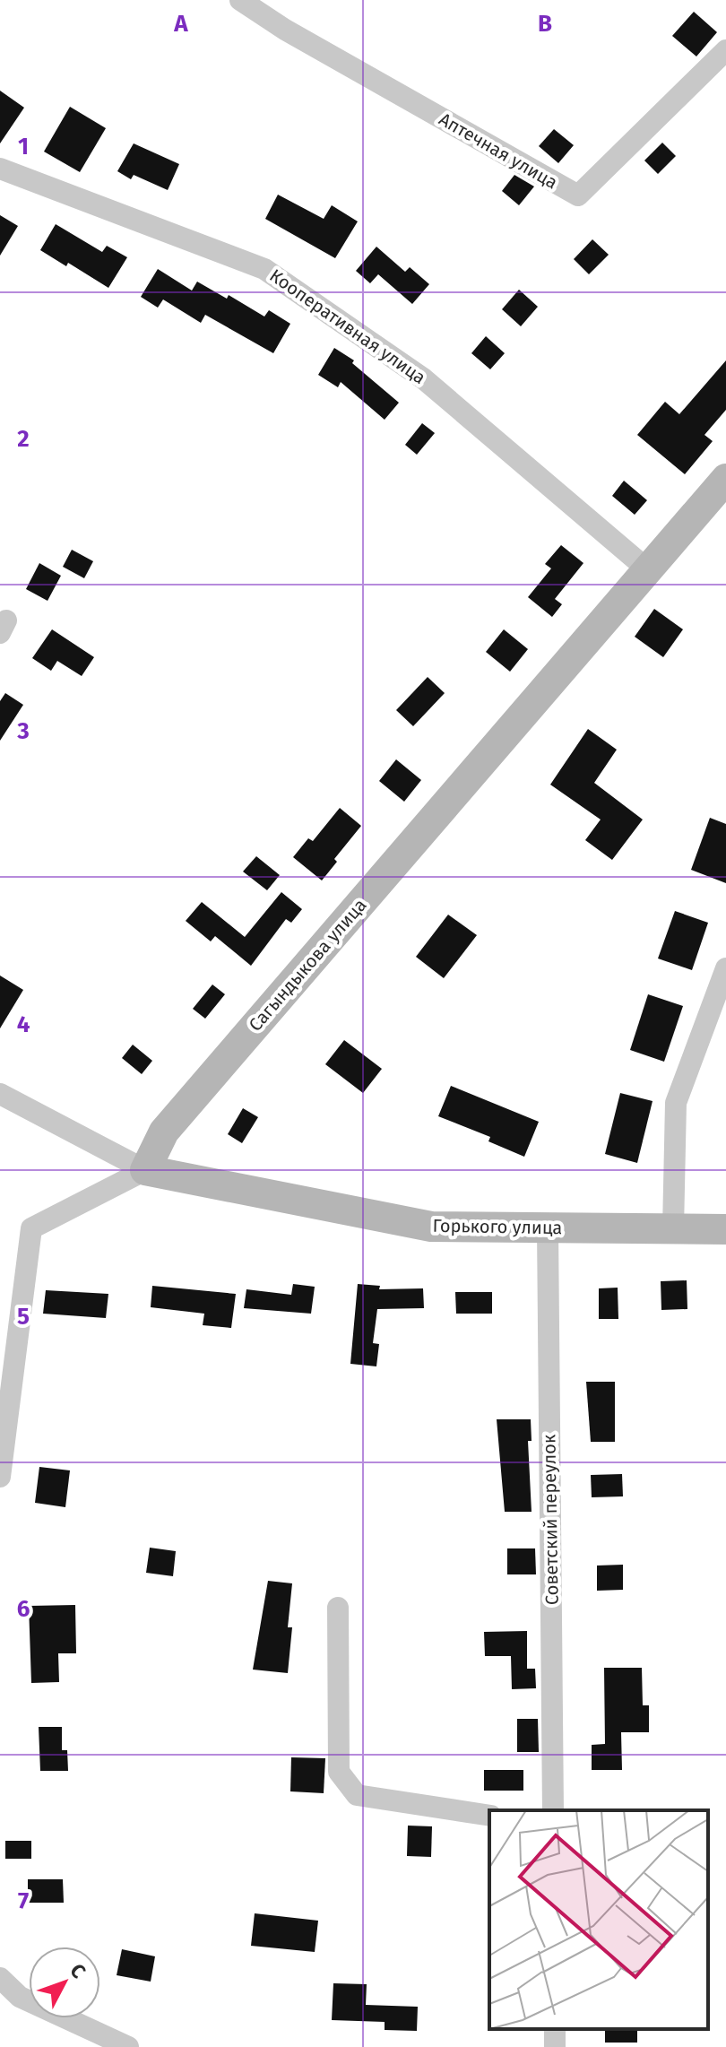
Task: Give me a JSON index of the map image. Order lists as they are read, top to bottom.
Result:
{
  "streets": {
    "street": [
      "Аптечная улица",
      "Кооперативная улица",
      "Сагындыкова улица",
      "Горького улица",
      "Советский переулок"
    ]
  },
  "crossings": [
    ["Кооперативная улица", "Сагындыкова улица"],
    ["Сагындыкова улица", "Горького улица"],
    ["Горького улица", "Советский переулок"]
  ],
  "north": "top right",
  "grid": {
    "columns": ["A", "B"],
    "rows": [
      "1",
      "2",
      "3",
      "4",
      "5",
      "6",
      "7"
    ]
  }
}
